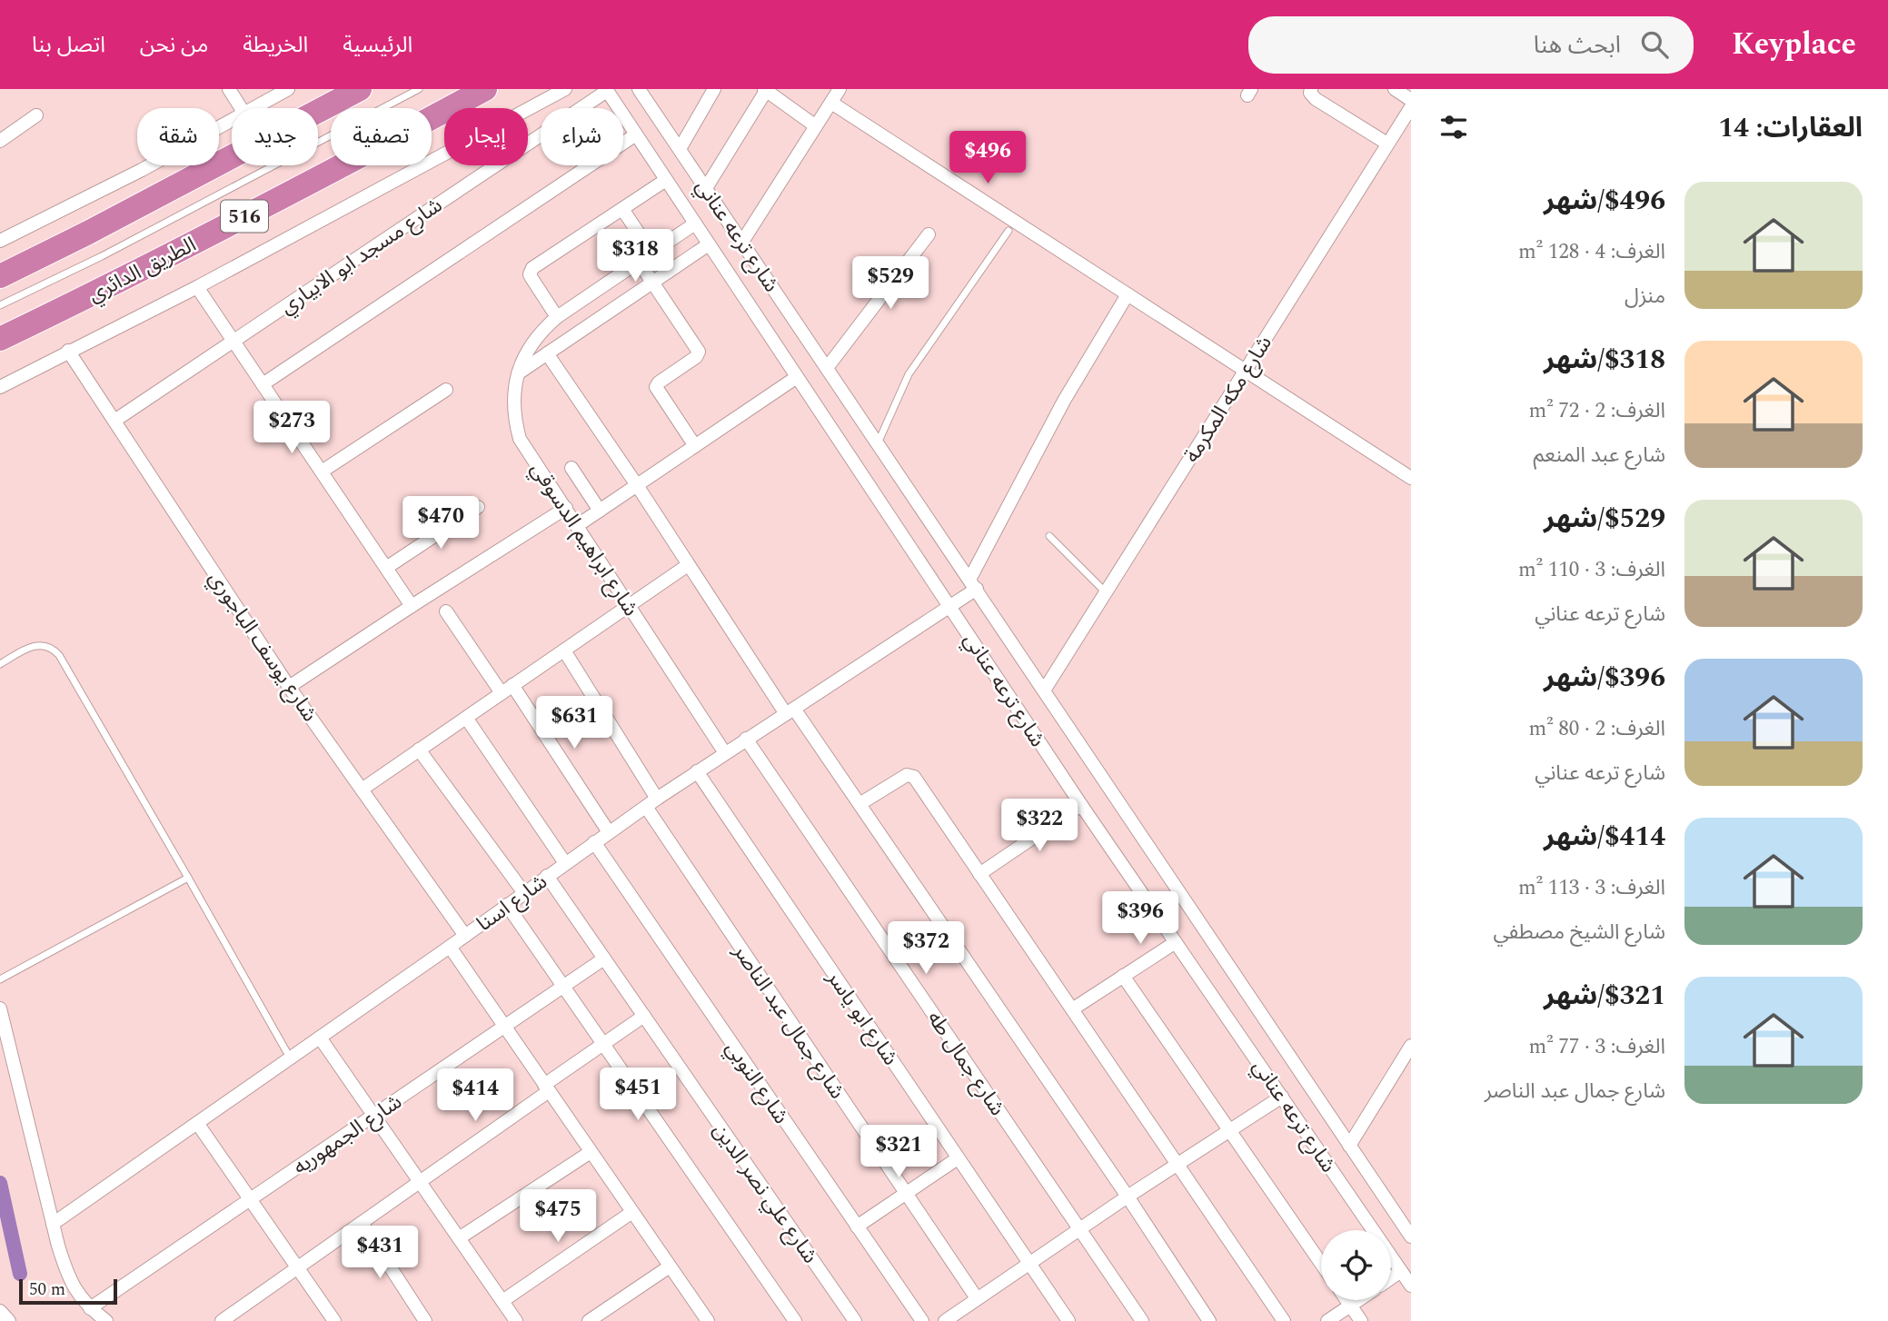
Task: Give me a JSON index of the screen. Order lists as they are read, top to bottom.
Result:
{
  "streets": {
    "highway": ["516", "الطريق الدائري"],
    "street": [
      "شارع ترعه عناني",
      "شارع مسجد ابو الابياري",
      "شارع مكه المكرمة",
      "شارع ابراهيم الدسوقي",
      "شارع يوسف الباجوري",
      "شارع اسنا",
      "شارع ابو ياسر",
      "شارع جمال عبد الناصر",
      "شارع جمال طه",
      "شارع النوبي",
      "شارع الجمهوريه",
      "شارع علي نصر الدين"
    ]
  },
  "crossings": [
    ["شارع ترعه عناني", "شارع مسجد ابو الابياري"],
    ["شارع ترعه عناني", "شارع مكه المكرمة"],
    ["شارع ترعه عناني", "شارع ابراهيم الدسوقي"],
    ["شارع ترعه عناني", "شارع اسنا"],
    ["شارع مسجد ابو الابياري", "شارع يوسف الباجوري"],
    ["شارع ابراهيم الدسوقي", "شارع اسنا"],
    ["شارع يوسف الباجوري", "شارع اسنا"],
    ["شارع اسنا", "شارع ابو ياسر"],
    ["شارع اسنا", "شارع جمال عبد الناصر"],
    ["شارع اسنا", "شارع جمال طه"],
    ["شارع اسنا", "شارع النوبي"],
    ["شارع اسنا", "شارع علي نصر الدين"],
    ["شارع الجمهوريه", "شارع علي نصر الدين"]
  ],
  "scale_bar": "50 m",
  "page": {
    "header": "Keyplace",
    "search": "ابحث هنا",
    "nav": [
      "الرئيسية",
      "الخريطة",
      "من نحن",
      "اتصل بنا"
    ],
    "heading": "العقارات: 14",
    "chip": [
      "شراء",
      "إيجار",
      "تصفية",
      "جديد",
      "شقة"
    ],
    "price": [
      "$496",
      "$318",
      "$529",
      "$273",
      "$470",
      "$631",
      "$322",
      "$396",
      "$372",
      "$451",
      "$414",
      "$321",
      "$475",
      "$431"
    ],
    "list": [
      {
        "name": "$496/شهر",
        "note": "الغرف: 4 · 128 m² · منزل"
      },
      {
        "name": "$318/شهر",
        "note": "الغرف: 2 · 72 m² · شارع عبد المنعم"
      },
      {
        "name": "$529/شهر",
        "note": "الغرف: 3 · 110 m² · شارع ترعه عناني"
      },
      {
        "name": "$396/شهر",
        "note": "الغرف: 2 · 80 m² · شارع ترعه عناني"
      },
      {
        "name": "$414/شهر",
        "note": "الغرف: 3 · 113 m² · شارع الشيخ مصطفي"
      },
      {
        "name": "$321/شهر",
        "note": "الغرف: 3 · 77 m² · شارع جمال عبد الناصر"
      }
    ],
    "scale": "50 m"
  }
}
